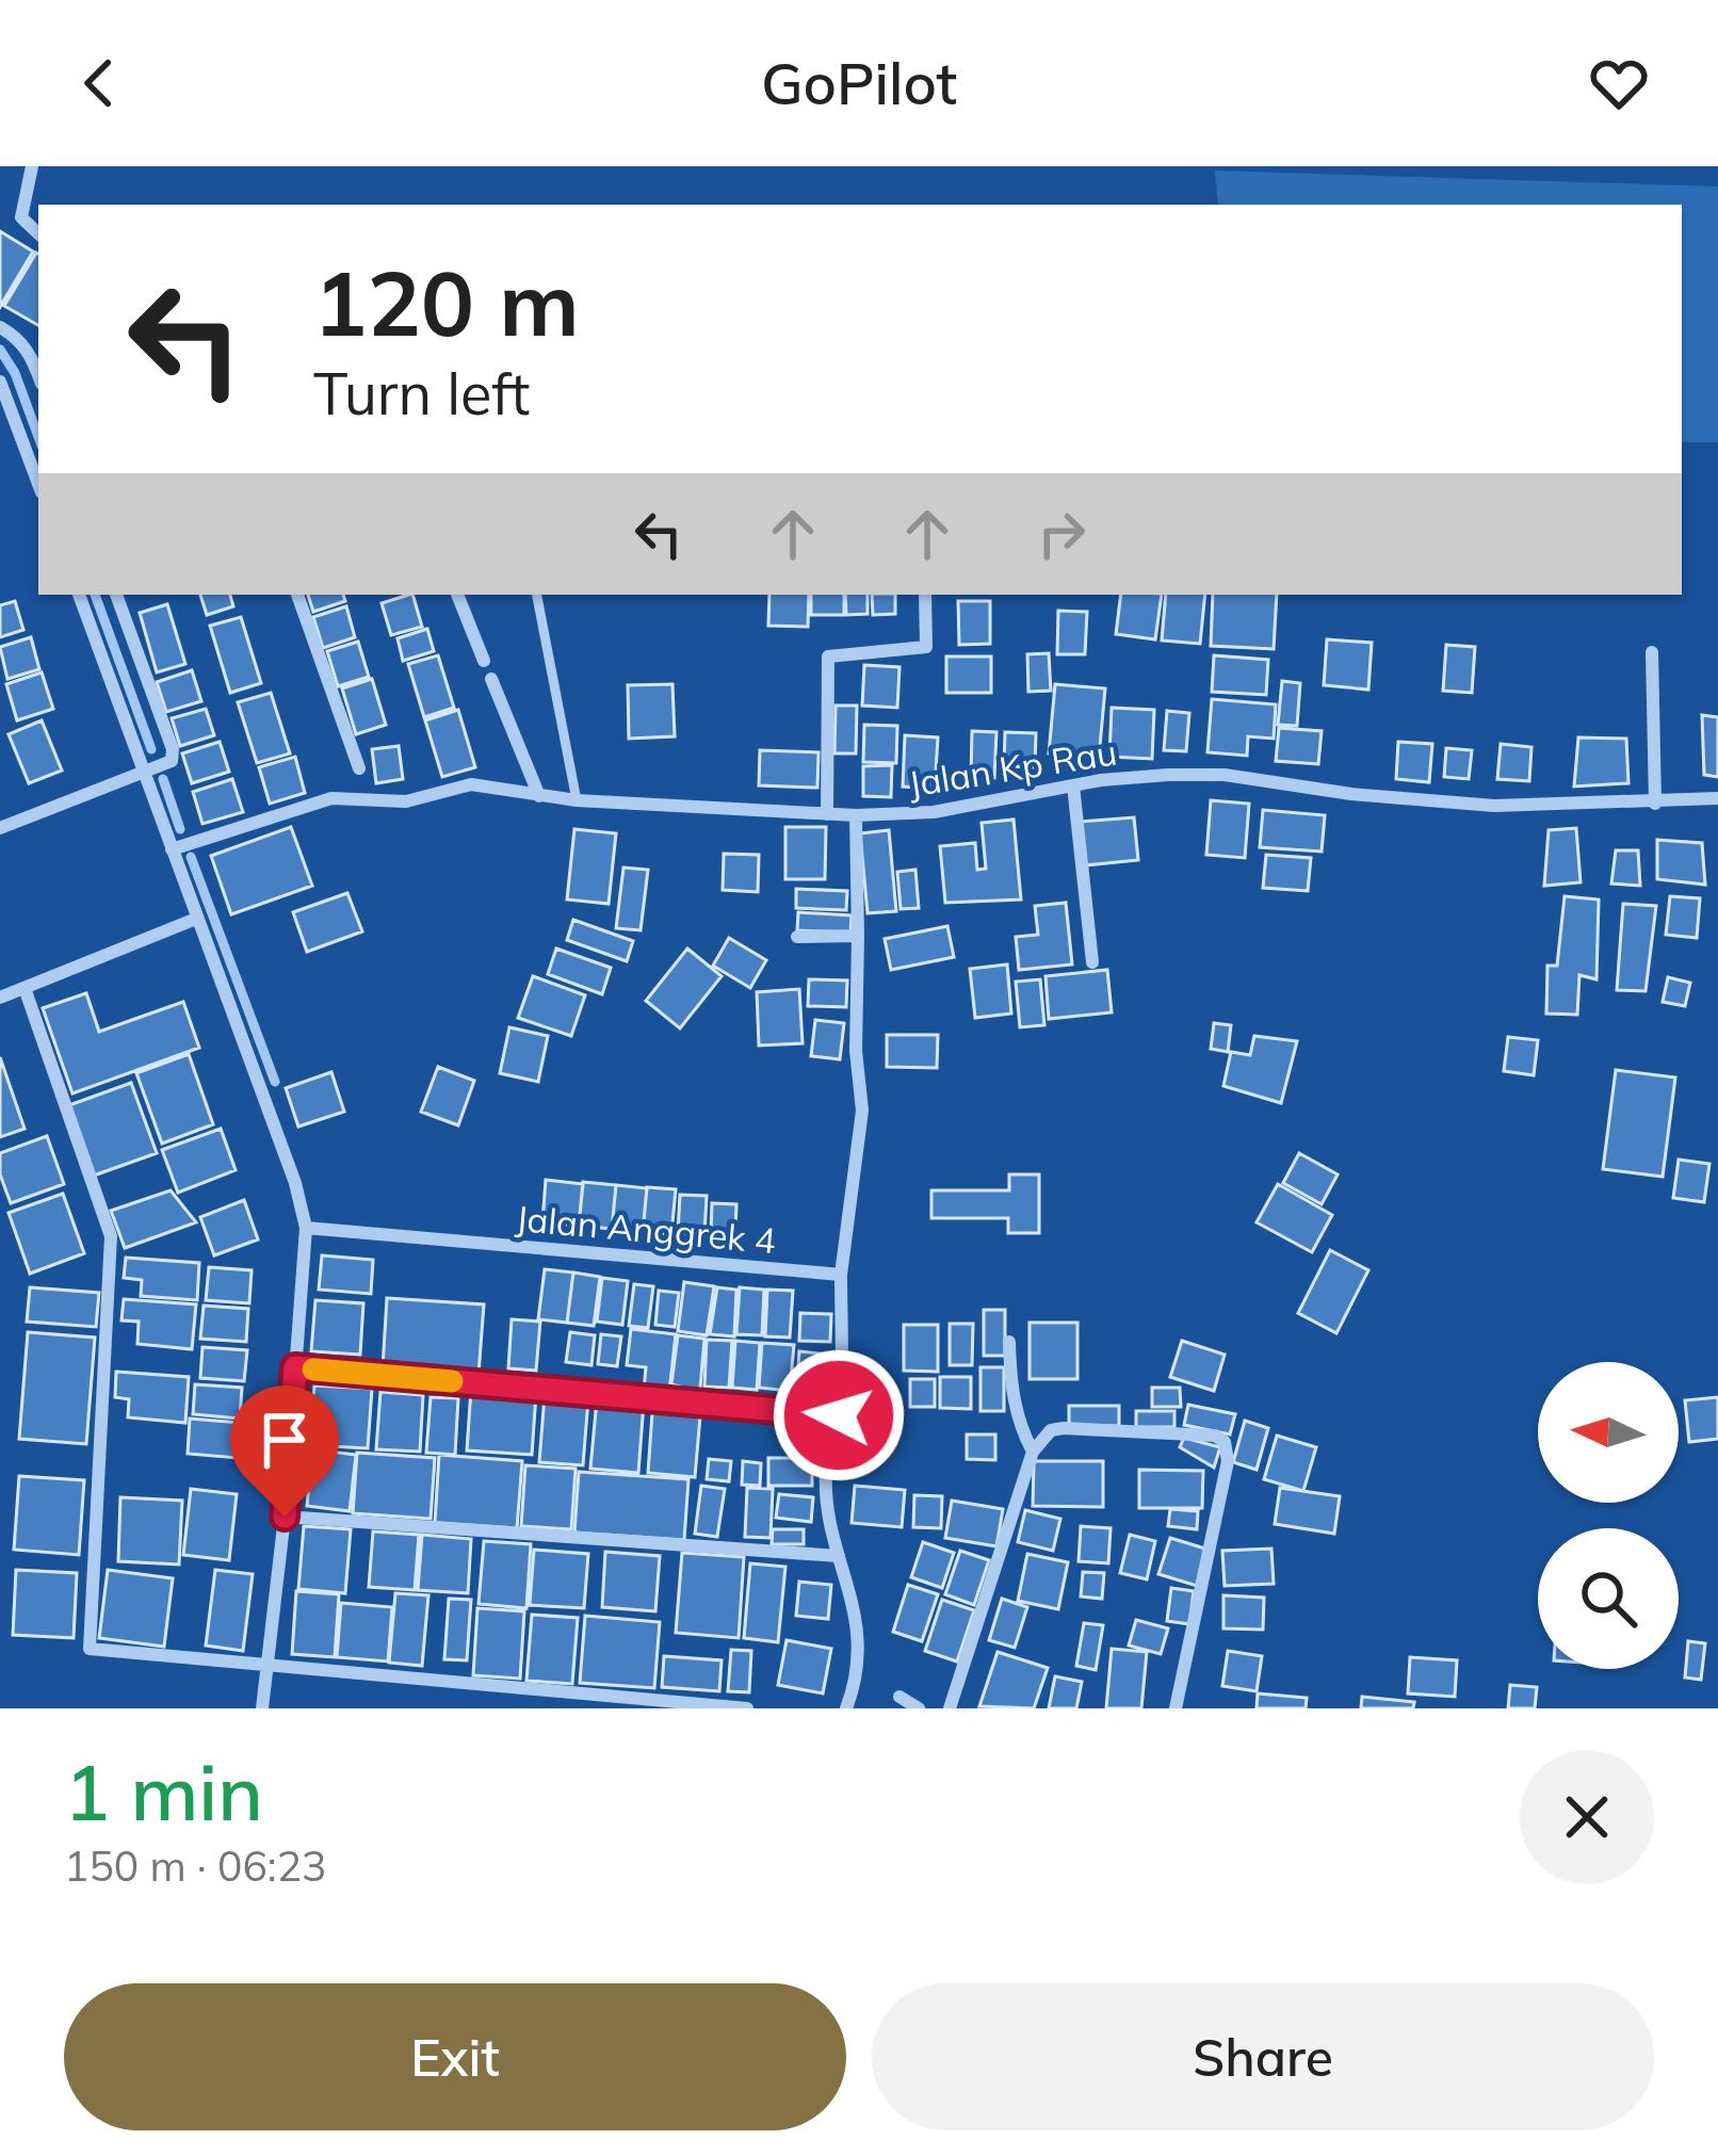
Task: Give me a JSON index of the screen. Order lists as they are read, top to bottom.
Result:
{
  "streets": {
    "street": ["Jalan Kp Rau", "Jalan Anggrek 4"]
  },
  "north": "left",
  "page": {
    "header": "GoPilot",
    "turn": ["120 m", "Turn left"],
    "heading": ["1 min", "150 m · 06:23"],
    "buttons": ["Exit", "Share"]
  }
}
